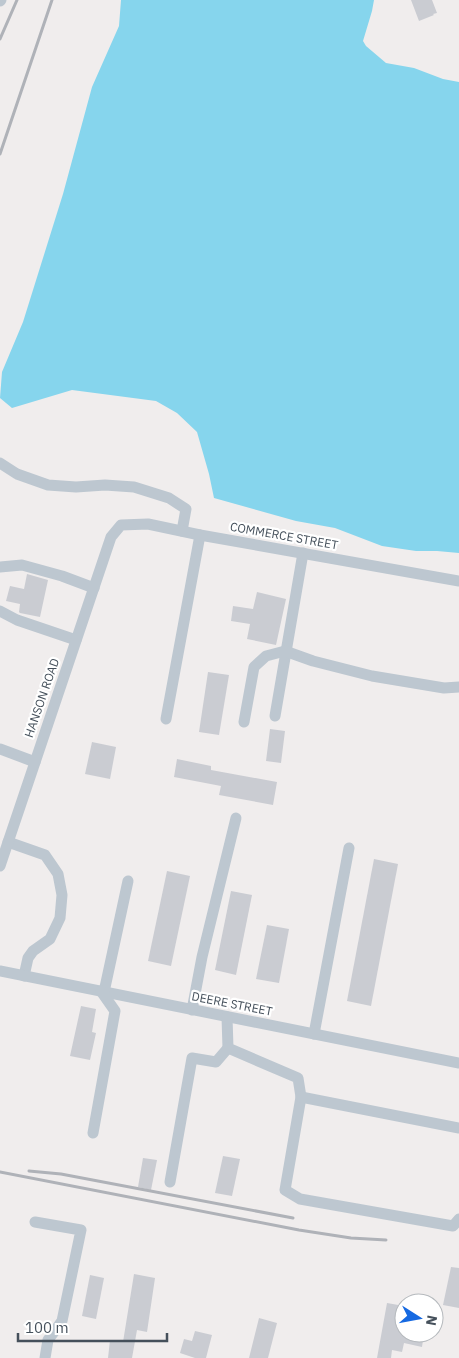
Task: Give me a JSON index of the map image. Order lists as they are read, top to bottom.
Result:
{
  "streets": {
    "street": ["COMMERCE STREET", "HANSON ROAD", "DEERE STREET"]
  },
  "crossings": [
    ["COMMERCE STREET", "HANSON ROAD"]
  ],
  "scale_bar": "100 m",
  "north": "right"
}
